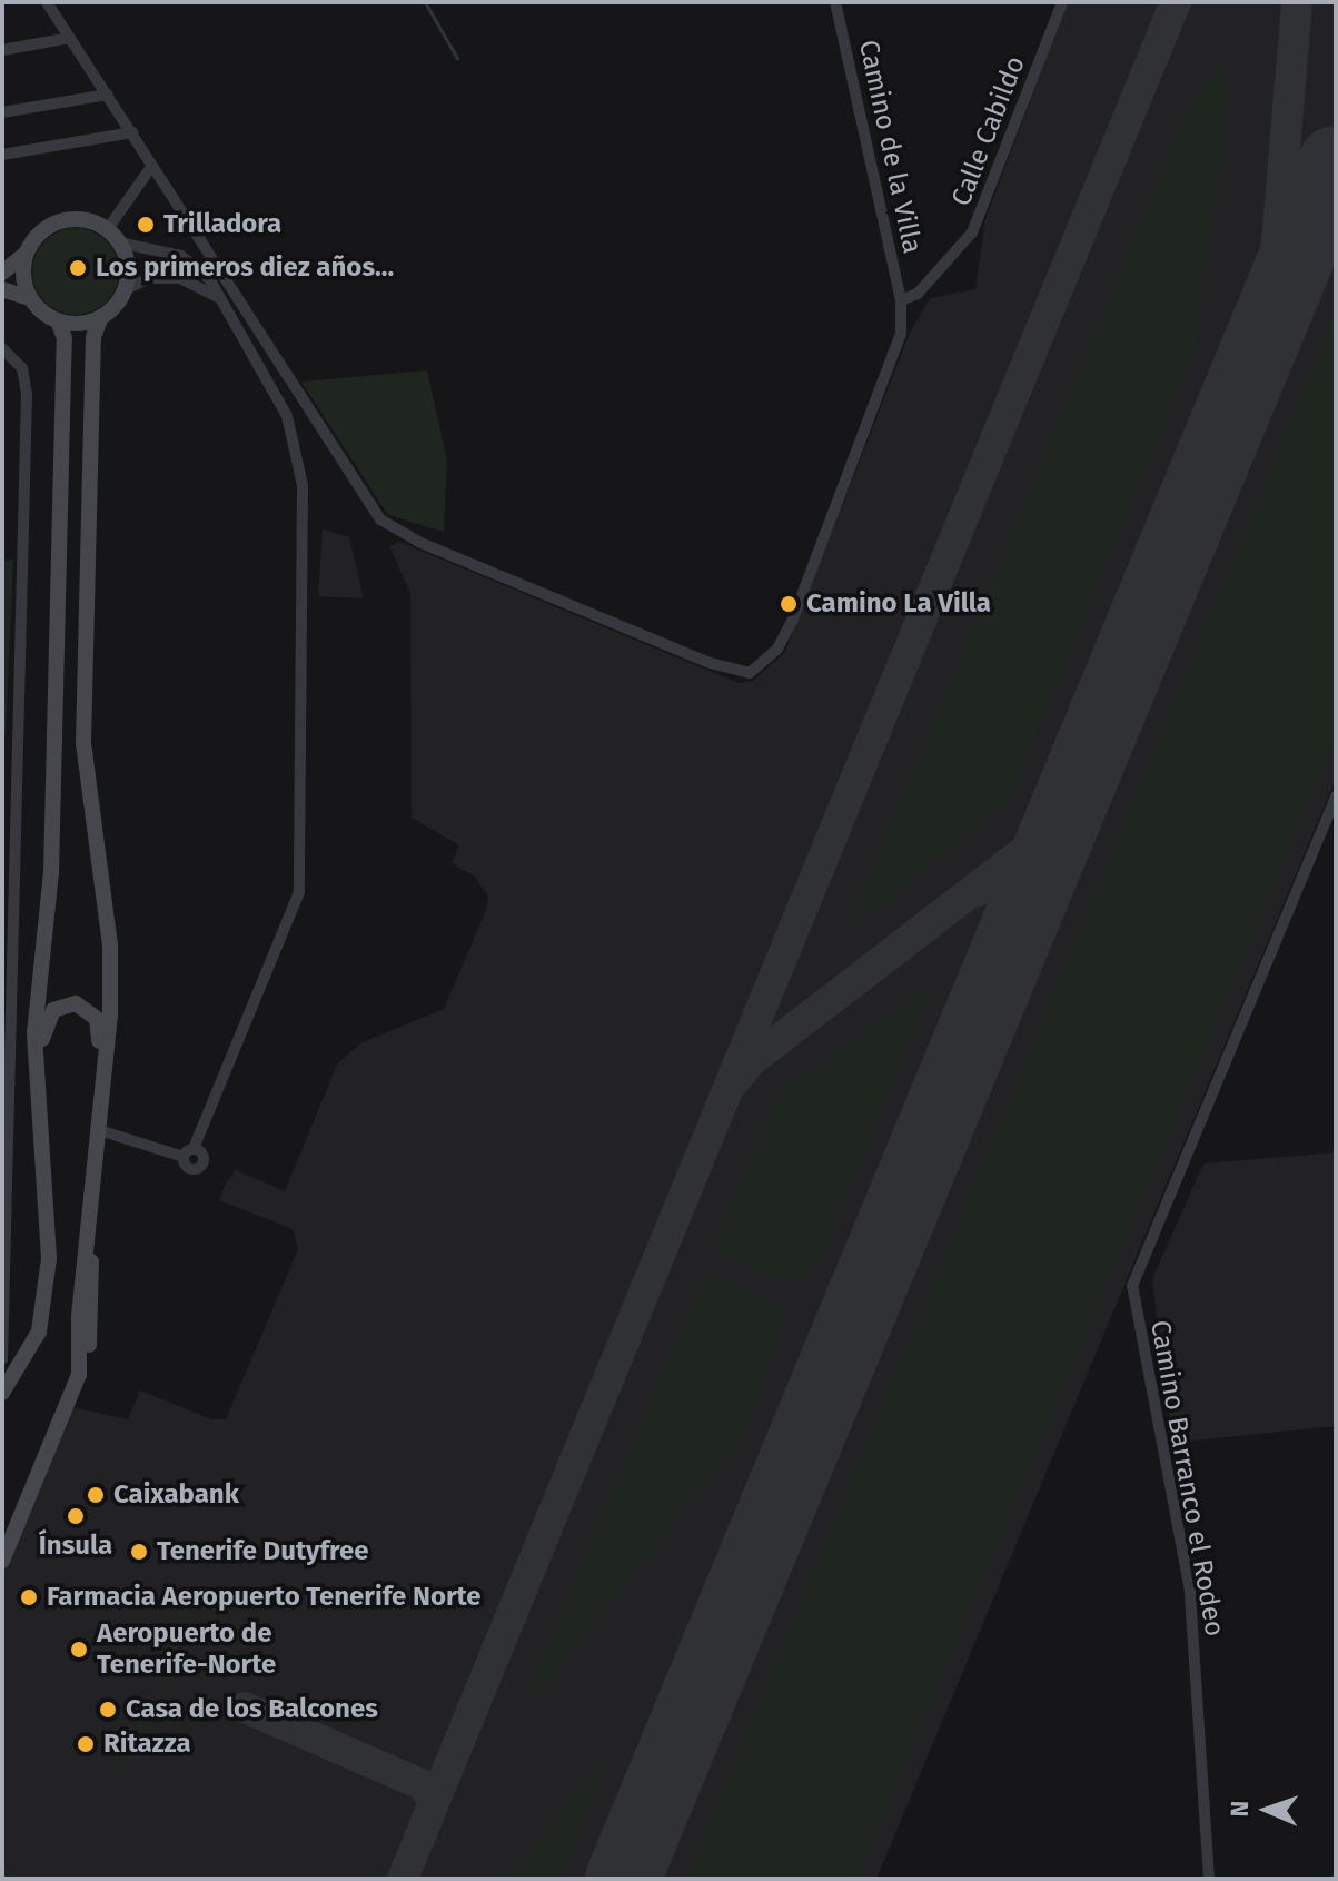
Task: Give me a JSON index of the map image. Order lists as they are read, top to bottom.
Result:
{
  "streets": {
    "street": ["Calle Cabildo", "Camino de la Villa", "Camino Barranco el Rodeo"]
  },
  "crossings": [
    ["Calle Cabildo", "Camino de la Villa"]
  ],
  "places": [
    "Trilladora",
    "Los primeros diez años...",
    "Camino La Villa",
    "Caixabank",
    "Ínsula",
    "Tenerife Dutyfree",
    "Farmacia Aeropuerto Tenerife Norte",
    "Aeropuerto de Tenerife-Norte",
    "Casa de los Balcones",
    "Ritazza"
  ],
  "north": "left"
}
